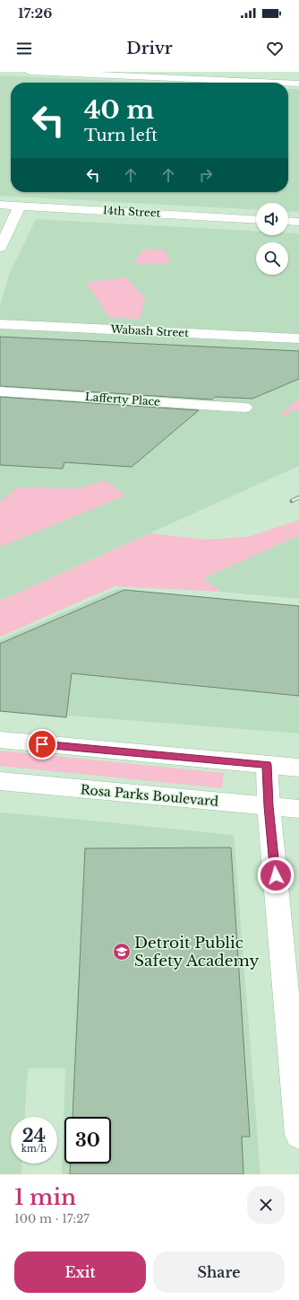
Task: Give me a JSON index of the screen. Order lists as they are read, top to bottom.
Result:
{
  "streets": {
    "street": [
      "14th Street",
      "Wabash Street",
      "Lafferty Place",
      "Rosa Parks Boulevard"
    ]
  },
  "places": {
    "school or university": ["Detroit Public Safety Academy"]
  },
  "page": {
    "status": "17:26",
    "header": "Drivr",
    "turn": ["40 m", "Turn left"],
    "speed": "24 km/h",
    "limit": "30",
    "heading": ["1 min", "100 m · 17:27"],
    "buttons": ["Exit", "Share"]
  }
}
